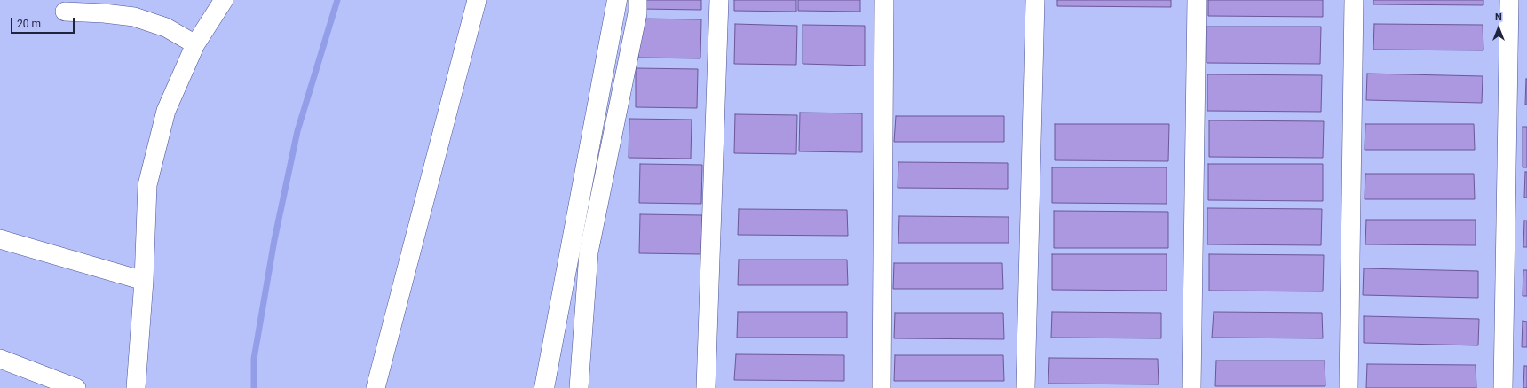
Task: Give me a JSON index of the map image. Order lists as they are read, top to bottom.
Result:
{
  "scale_bar": "20 m",
  "north": "top"
}
